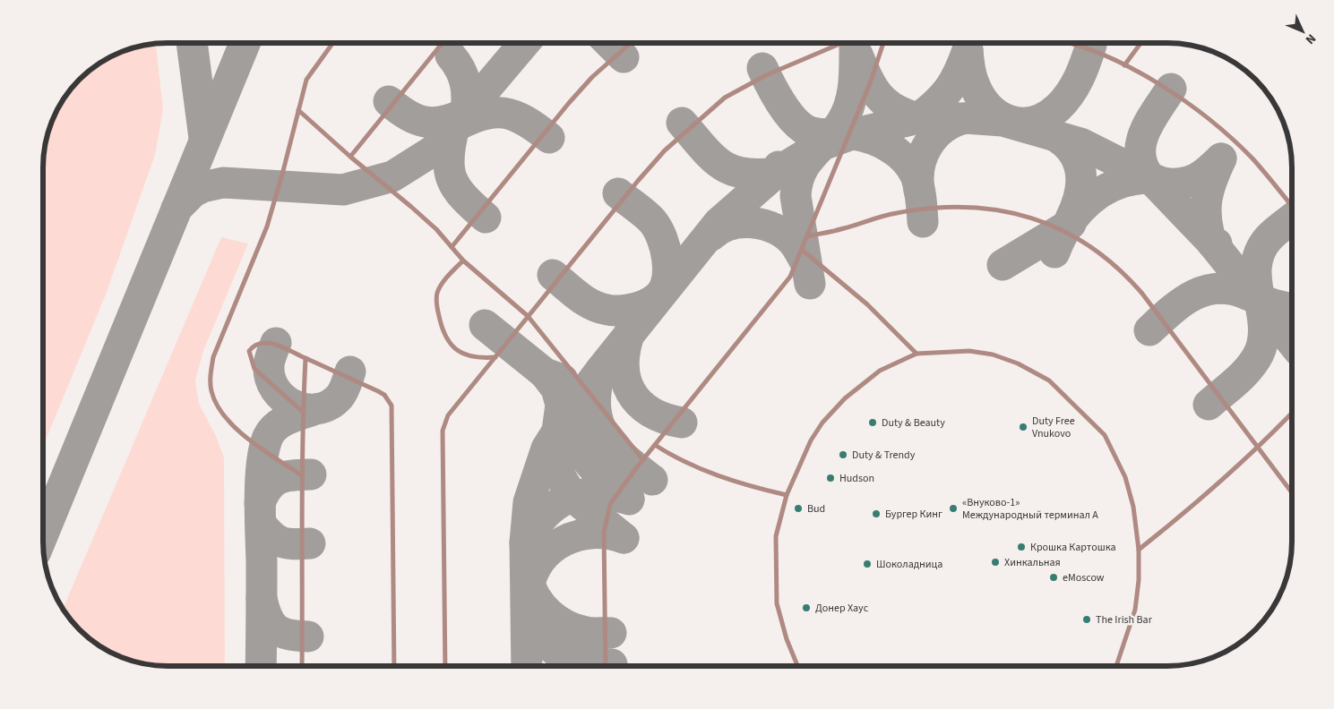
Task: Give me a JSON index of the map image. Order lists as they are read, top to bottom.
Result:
{
  "places": [
    "Duty & Beauty",
    "Duty Free Vnukovo",
    "Duty & Trendy",
    "Hudson",
    "Bud",
    "«Внуково-1» Международный терминал А",
    "Бургер Кинг",
    "Крошка Картошка",
    "Хинкальная",
    "Шоколадница",
    "eMoscow",
    "Донер Хаус",
    "The Irish Bar"
  ],
  "north": "bottom right"
}
